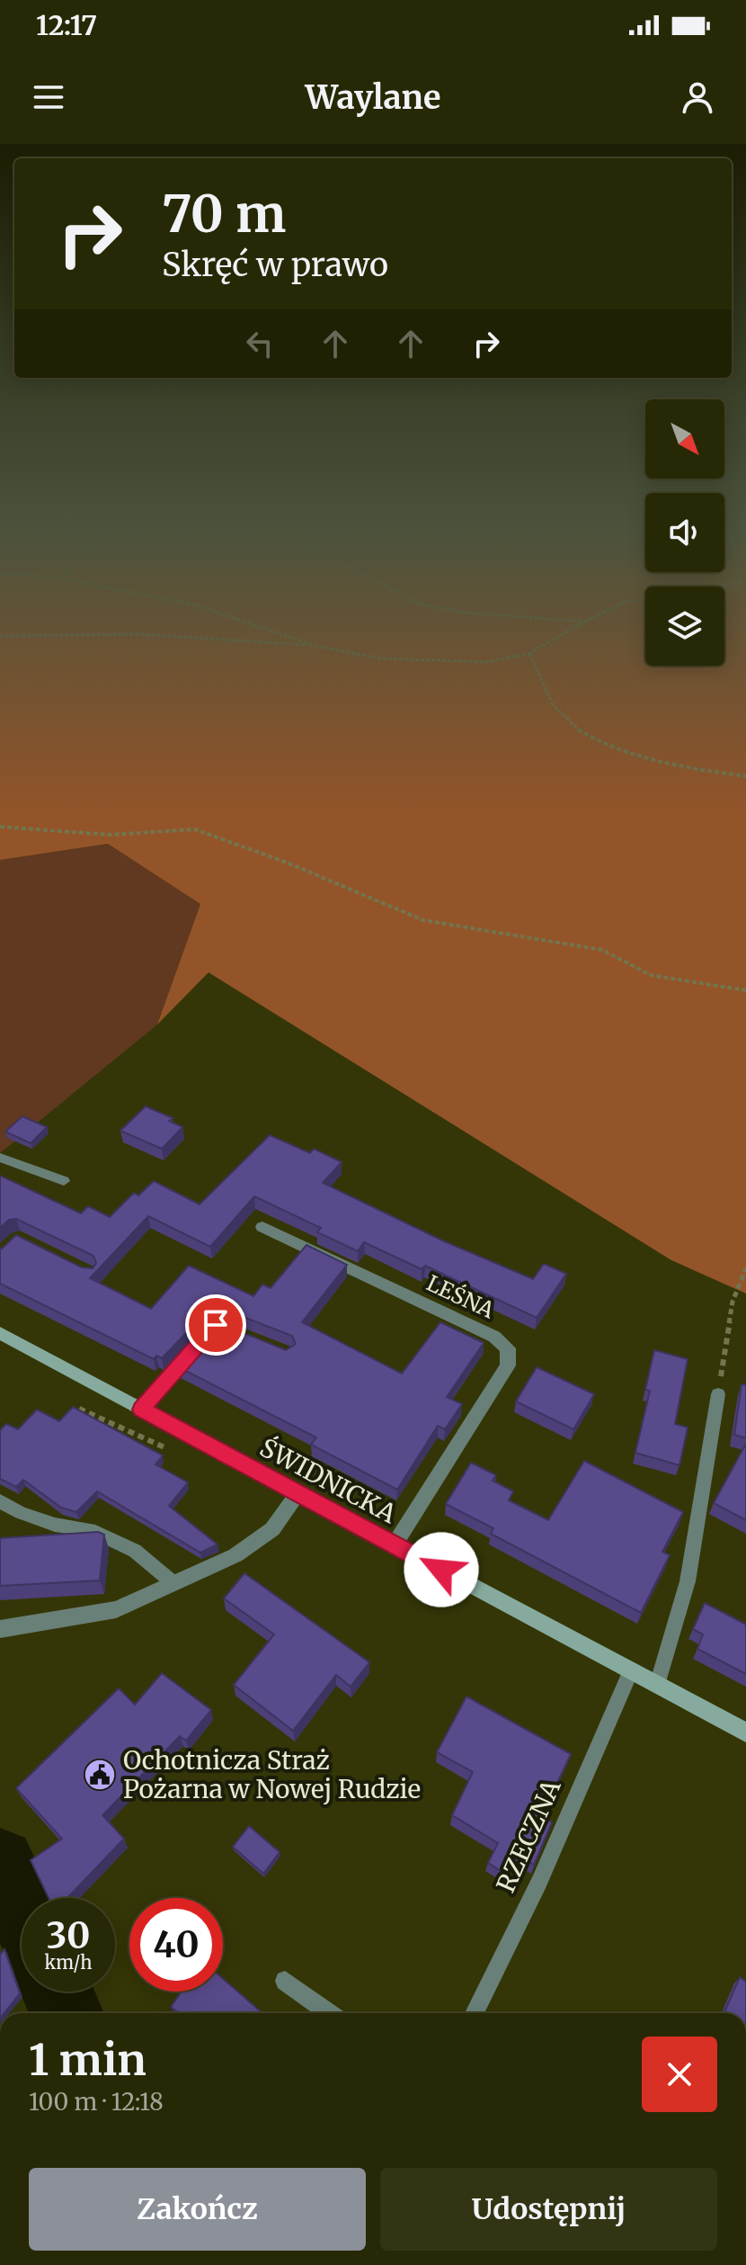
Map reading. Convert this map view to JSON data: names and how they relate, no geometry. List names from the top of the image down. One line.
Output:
{"streets":{"street":["LEŚNA","ŚWIDNICKA"],"lane":["RZECZNA"]},"crossings":[["LEŚNA","ŚWIDNICKA"],["ŚWIDNICKA","RZECZNA"]],"places":{"public building":["Ochotnicza Straż Pożarna w Nowej Rudzie"]},"north":"bottom right","page":{"status":"12:17","header":"Waylane","turn":["70 m","Skręć w prawo"],"speed":"30 km/h","limit":"40","heading":["1 min","100 m · 12:18"],"buttons":["Zakończ","Udostępnij"]}}
